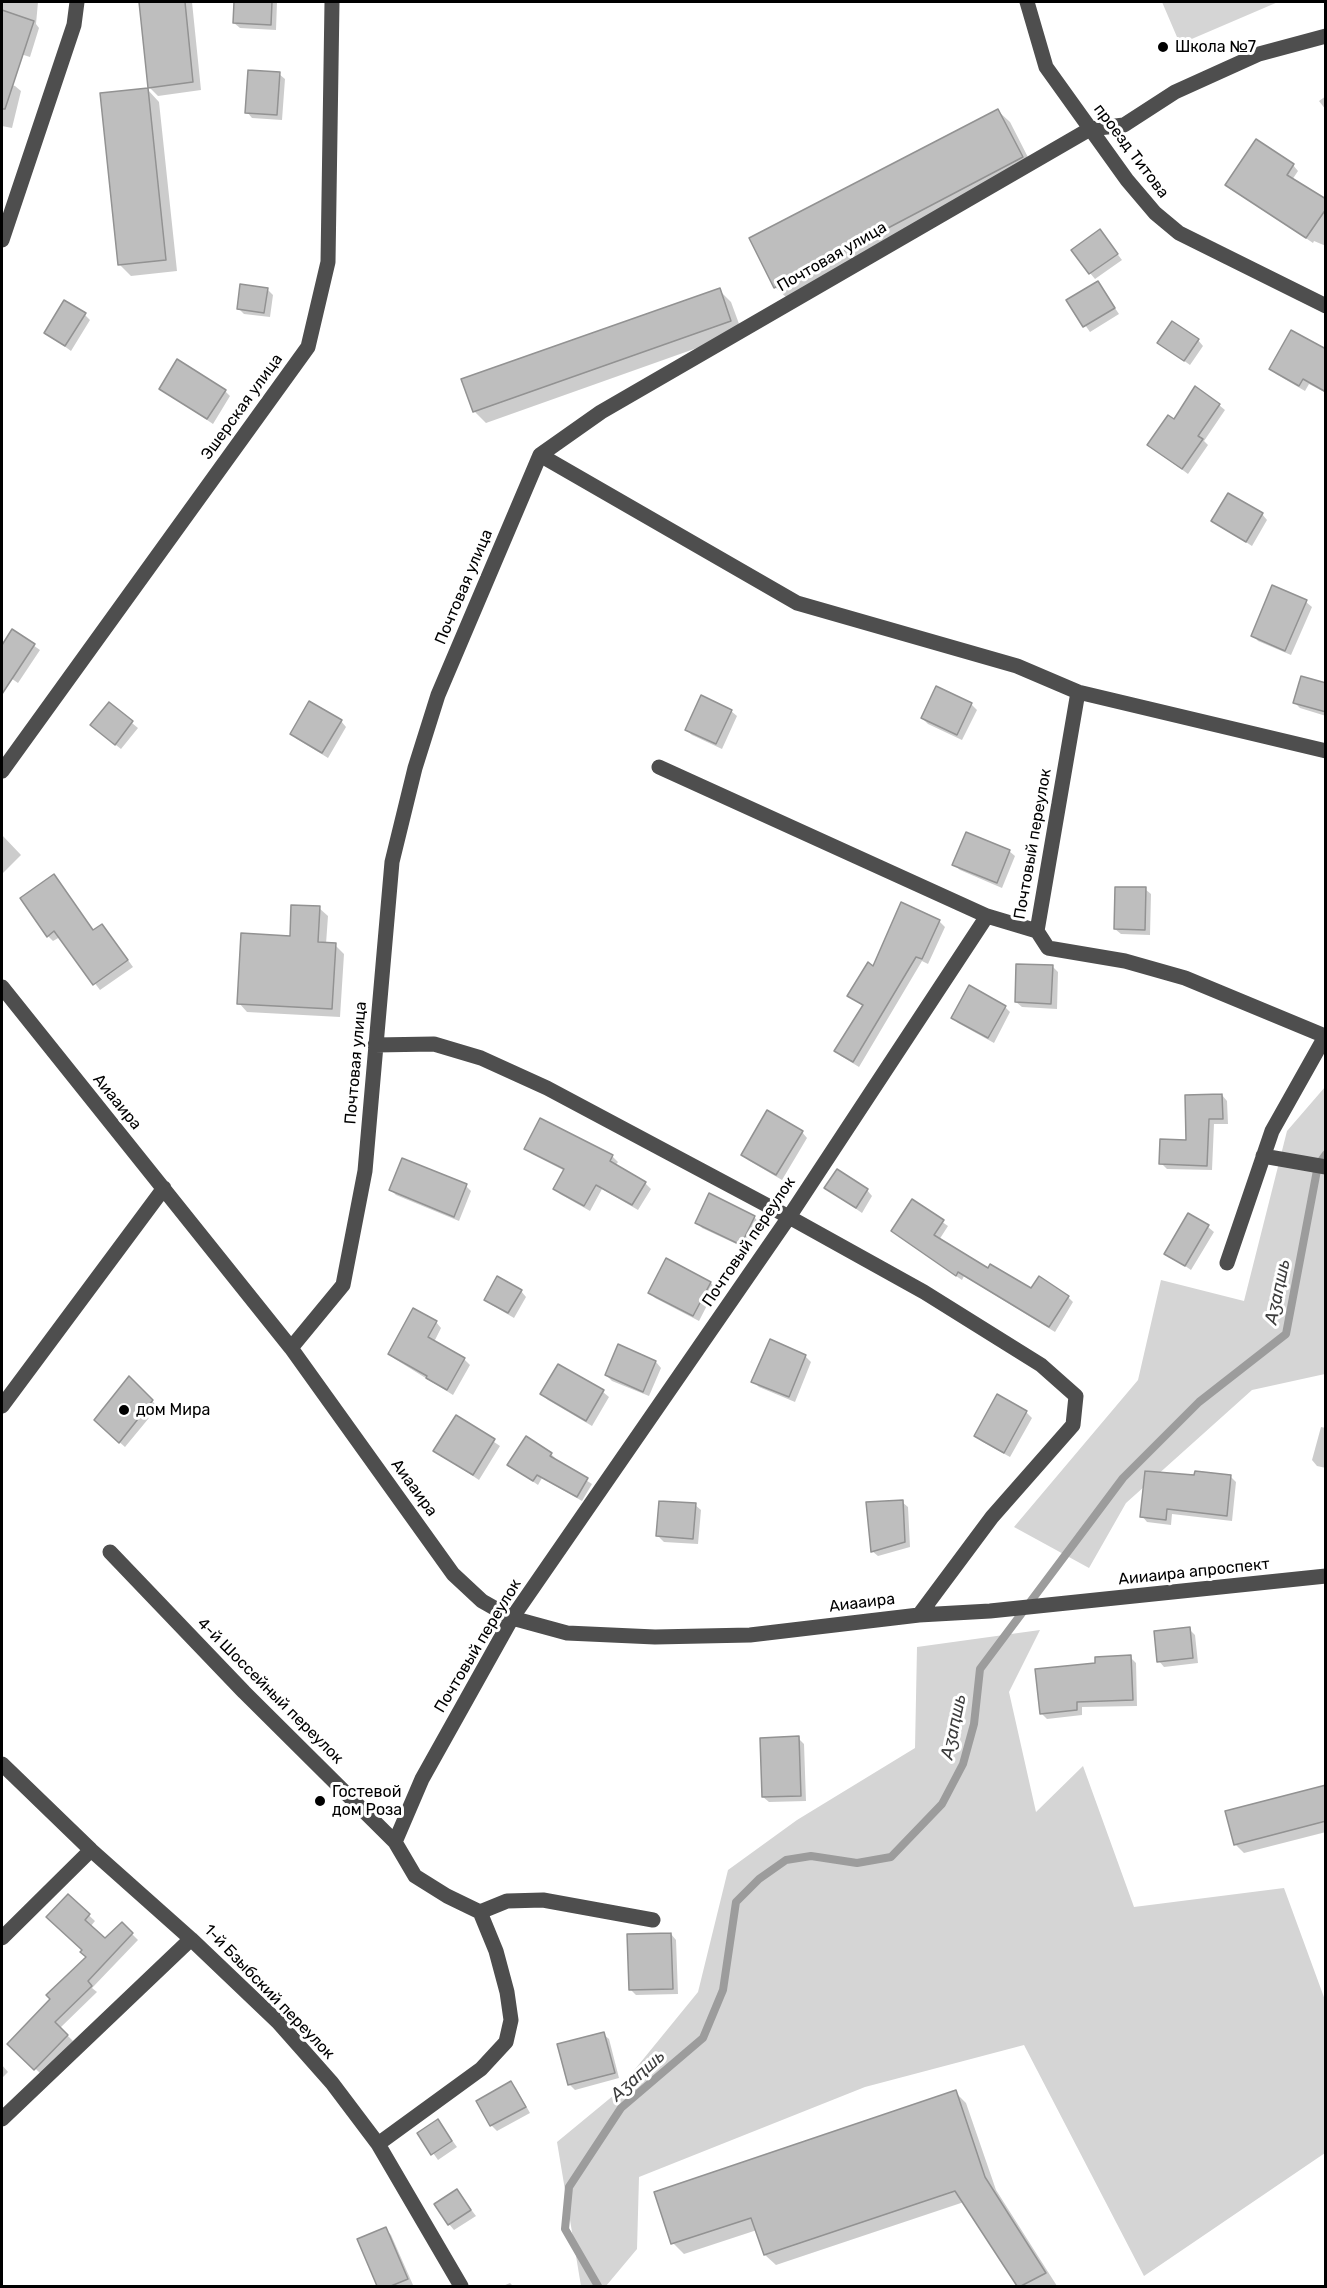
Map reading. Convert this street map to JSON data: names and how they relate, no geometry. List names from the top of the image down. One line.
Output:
{"streets":{"street":["проезд Титова","Почтовая улица","Эшерская улица","Почтовый переулок","Аиааира","Аииаира апроспект","4-й Шоссейный переулок","1-й Бзыбский переулок"]},"crossings":[["проезд Титова","Почтовая улица"],["Почтовая улица","Аиааира"],["Почтовый переулок","Аиааира"],["Почтовый переулок","4-й Шоссейный переулок"],["Аиааира","Аииаира апроспект"]],"water":["Аӡаԥшь"],"places":["Школа №7","дом Мира","Гостевой дом Роза"]}
